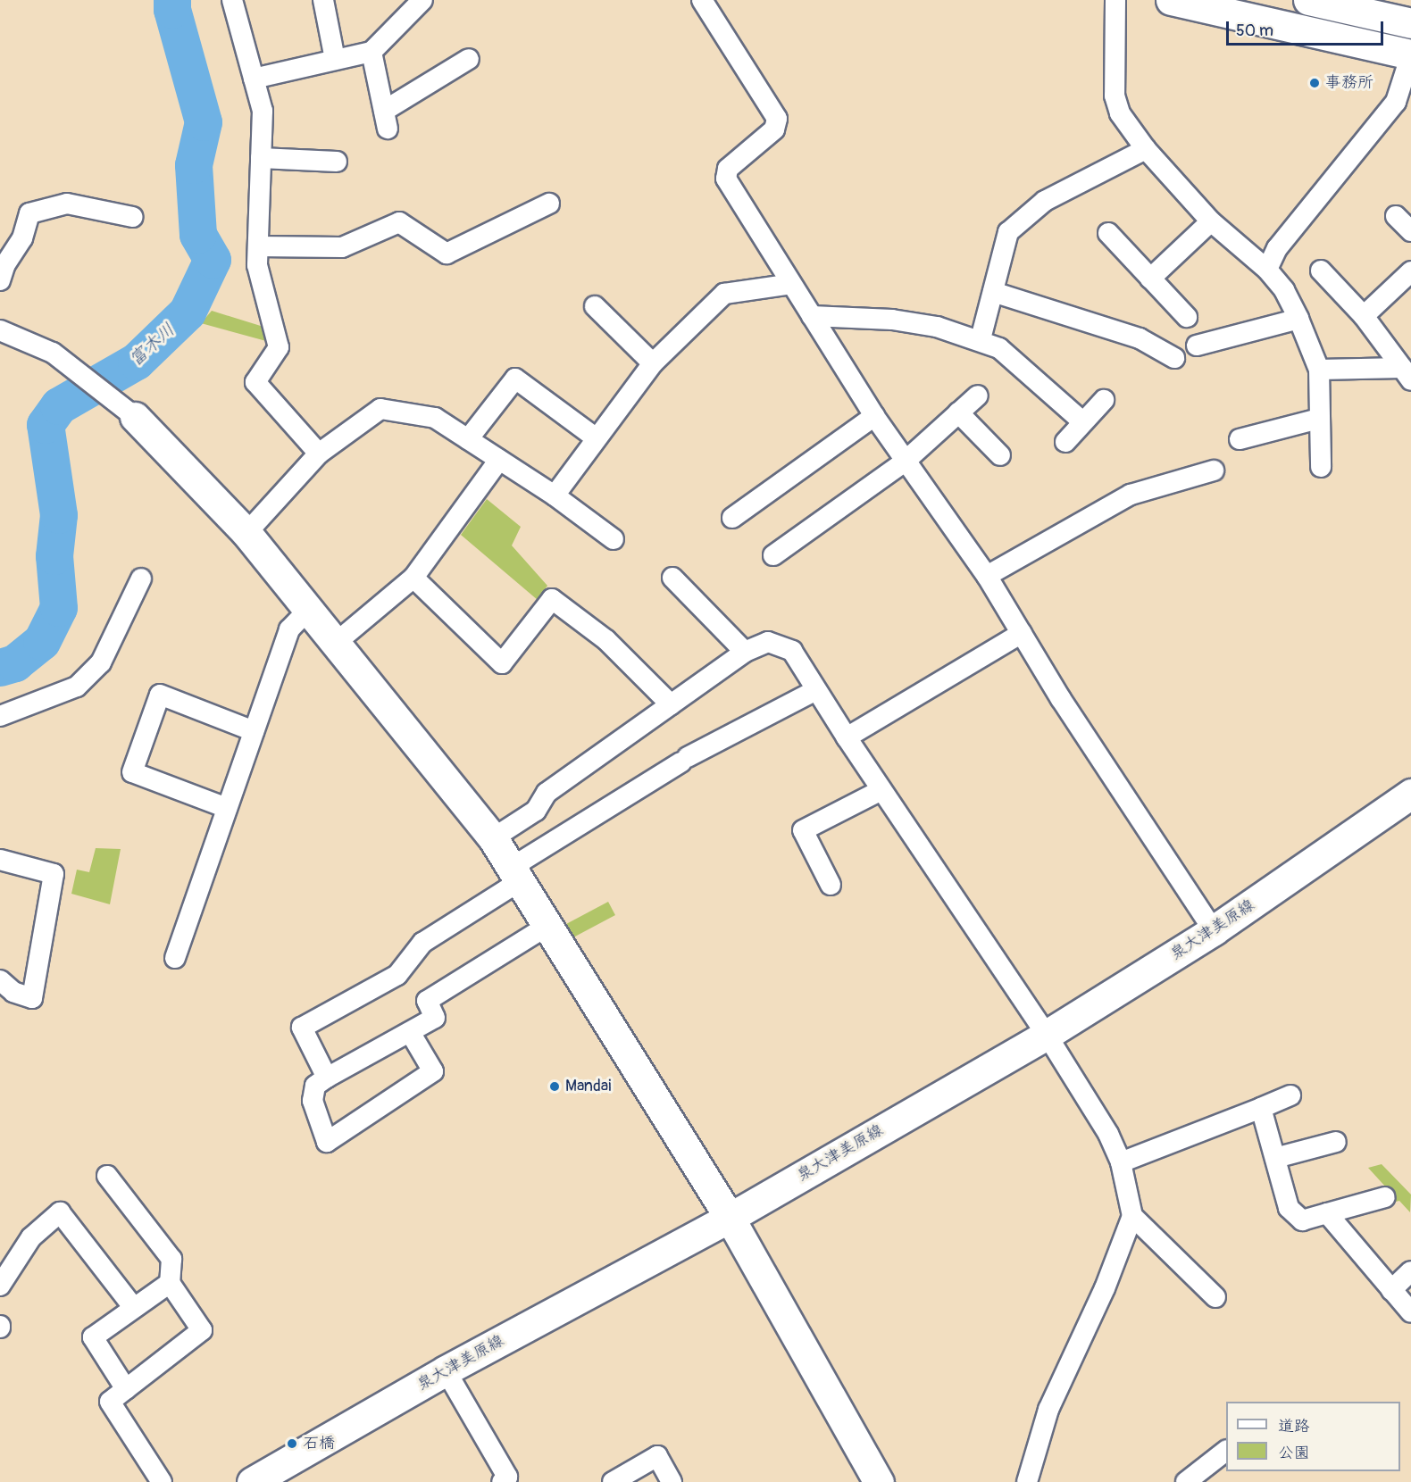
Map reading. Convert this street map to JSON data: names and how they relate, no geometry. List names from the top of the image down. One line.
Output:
{"streets":{"main road":["泉大津美原線"]},"water":["富木川"],"places":["事務所","Mandai","石橋"],"legend":["道路","公園"],"scale_bar":"50 m"}
